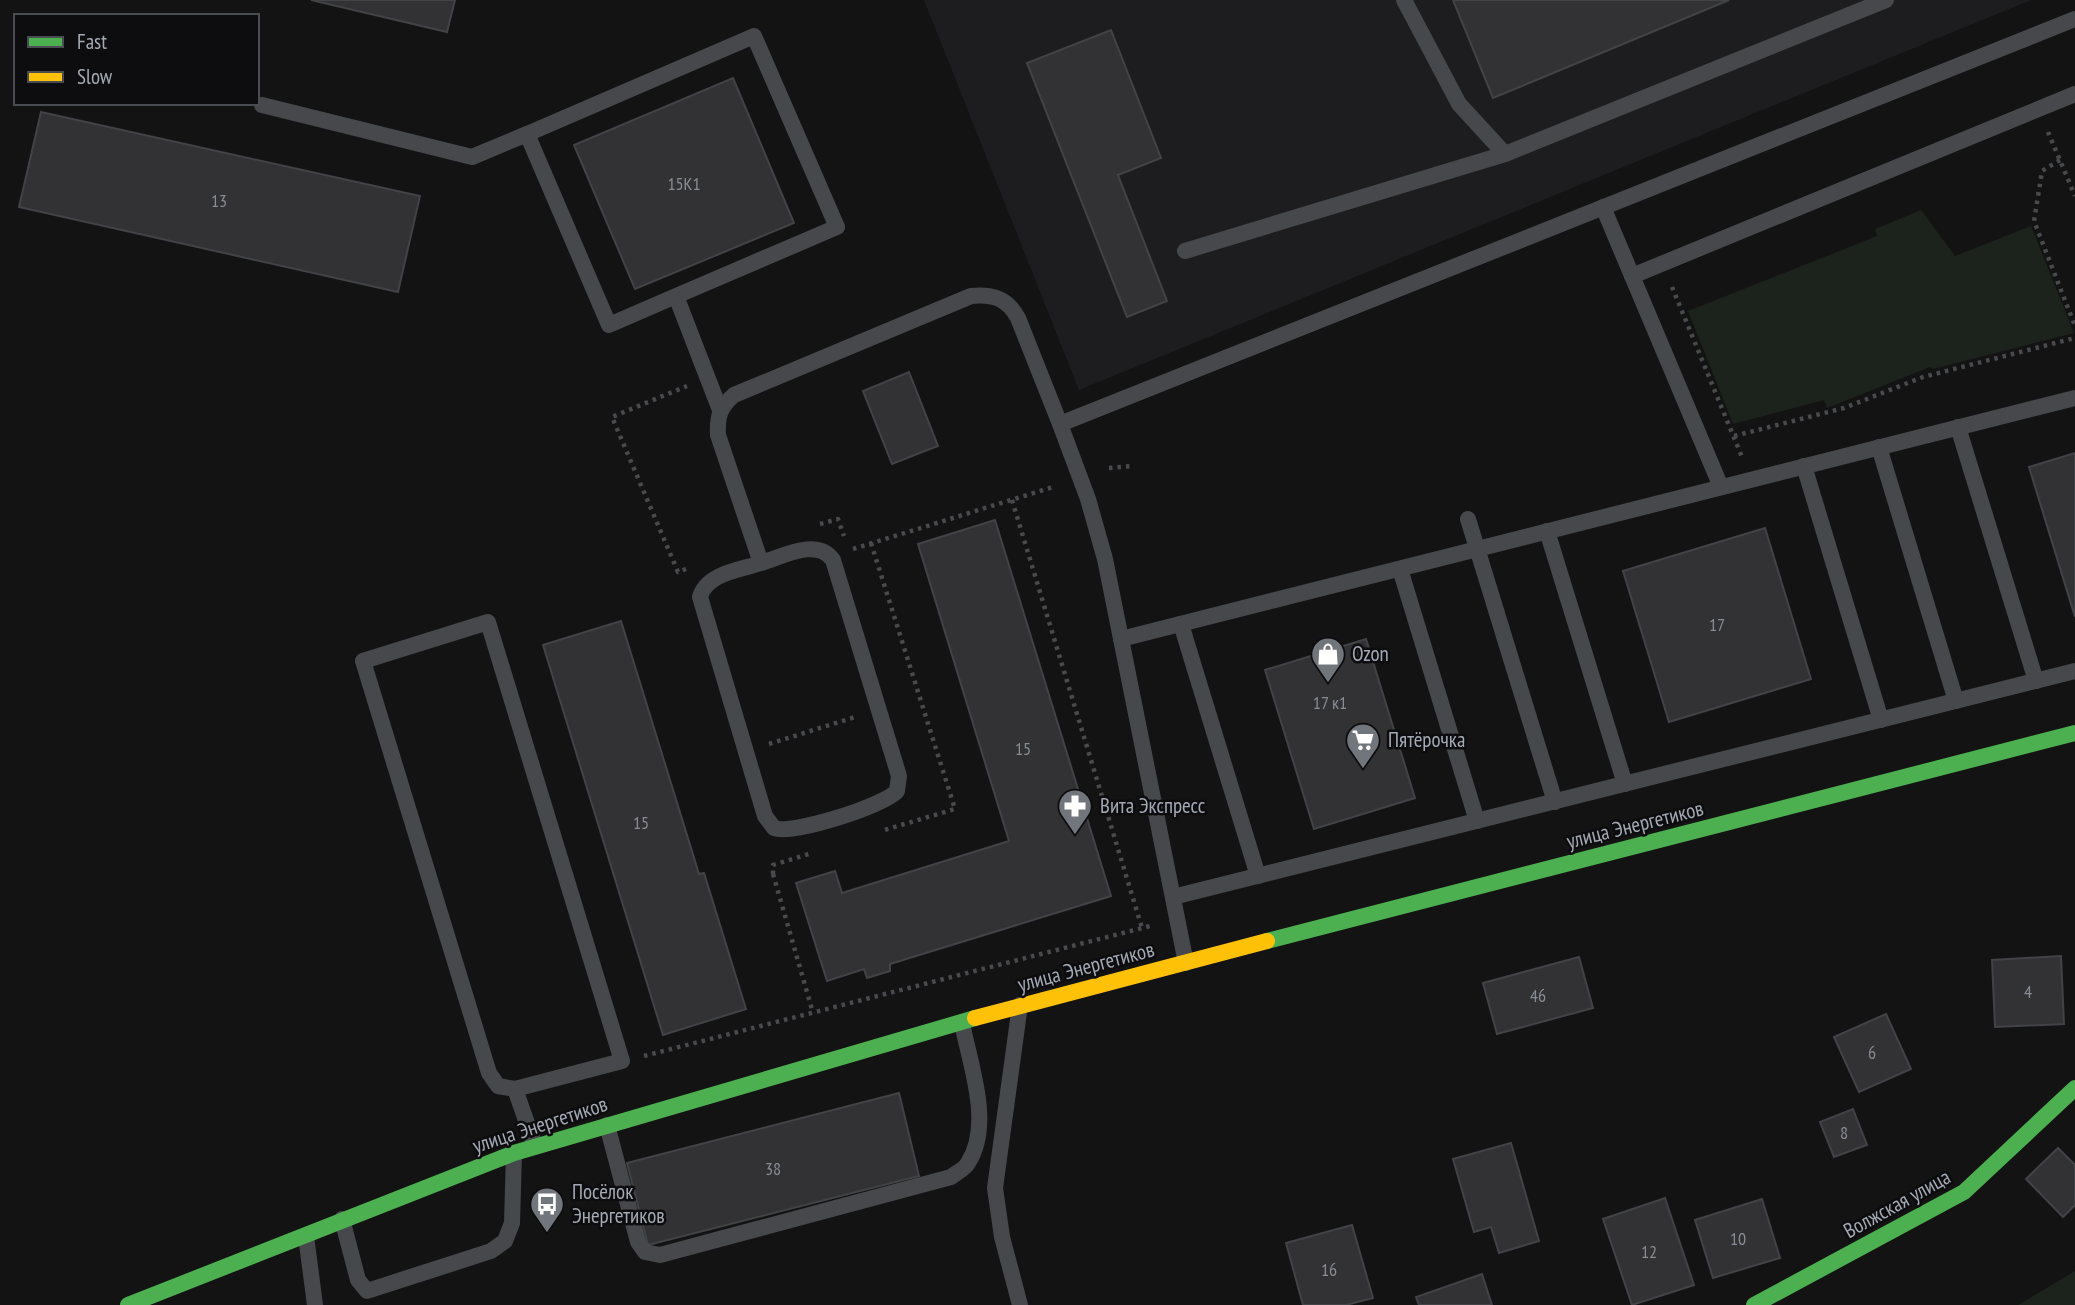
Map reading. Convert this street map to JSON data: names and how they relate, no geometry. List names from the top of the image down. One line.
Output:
{"streets":{"street":["улица Энергетиков","Волжская улица"]},"places":{"shop":["Ozon"],"supermarket":["Пятёрочка"],"pharmacy":["Вита Экспресс"],"bus stop":["Посёлок Энергетиков"]},"house_numbers":["15К1","13","17","17 к1","15","15","4","46","6","8","38","10","12","16"],"legend":["Fast","Slow"]}
